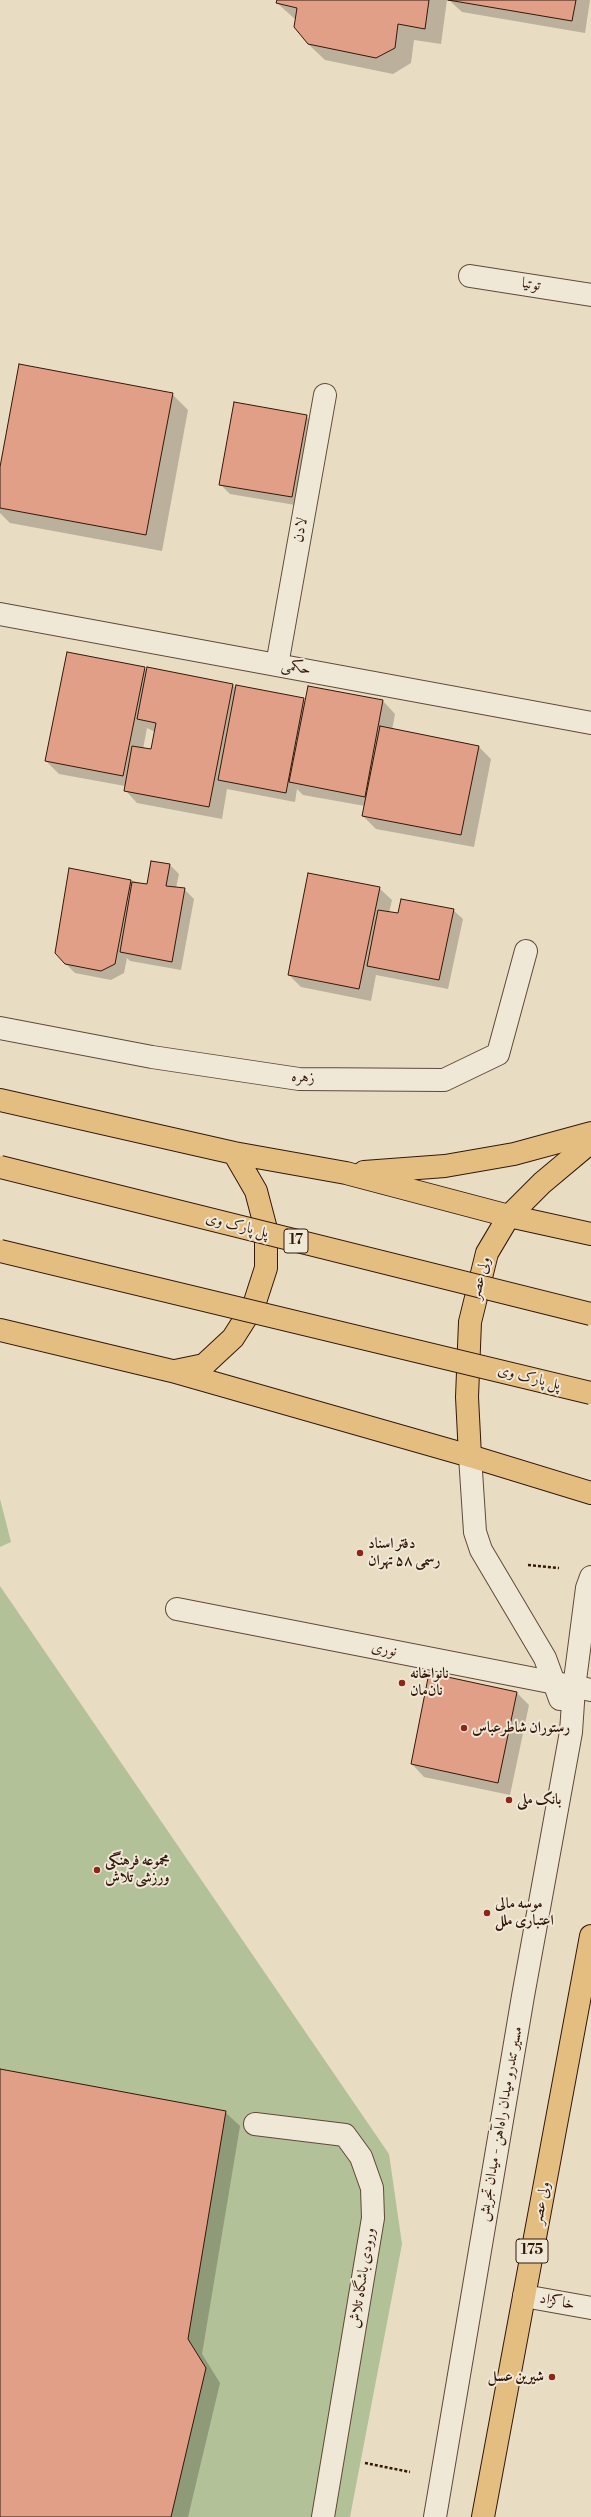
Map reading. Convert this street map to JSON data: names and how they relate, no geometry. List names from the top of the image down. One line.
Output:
{"streets":{"main road":["پل پارک وی","17","ولی عصر","175"],"street":["توتیا","لادن","حکمی","زهره","نوری","مسیر تندرو میدان راه‌آهن - میدان تجریش","ورودی باشگاه تلاش","خاکزاد"]},"crossings":[["لادن","حکمی"],["ولی عصر","مسیر تندرو میدان راه‌آهن - میدان تجریش"],["ولی عصر","خاکزاد"],["نوری","مسیر تندرو میدان راه‌آهن - میدان تجریش"]],"places":["دفتر اسناد رسمی ۵۸ تهران","نانواخانه نان‌مان","رستوران شاطرعباس","بانک ملی","مجموعه فرهنگی ورزشی تلاش","موسه مالی اعتباری ملل","شیرین عسل"]}
